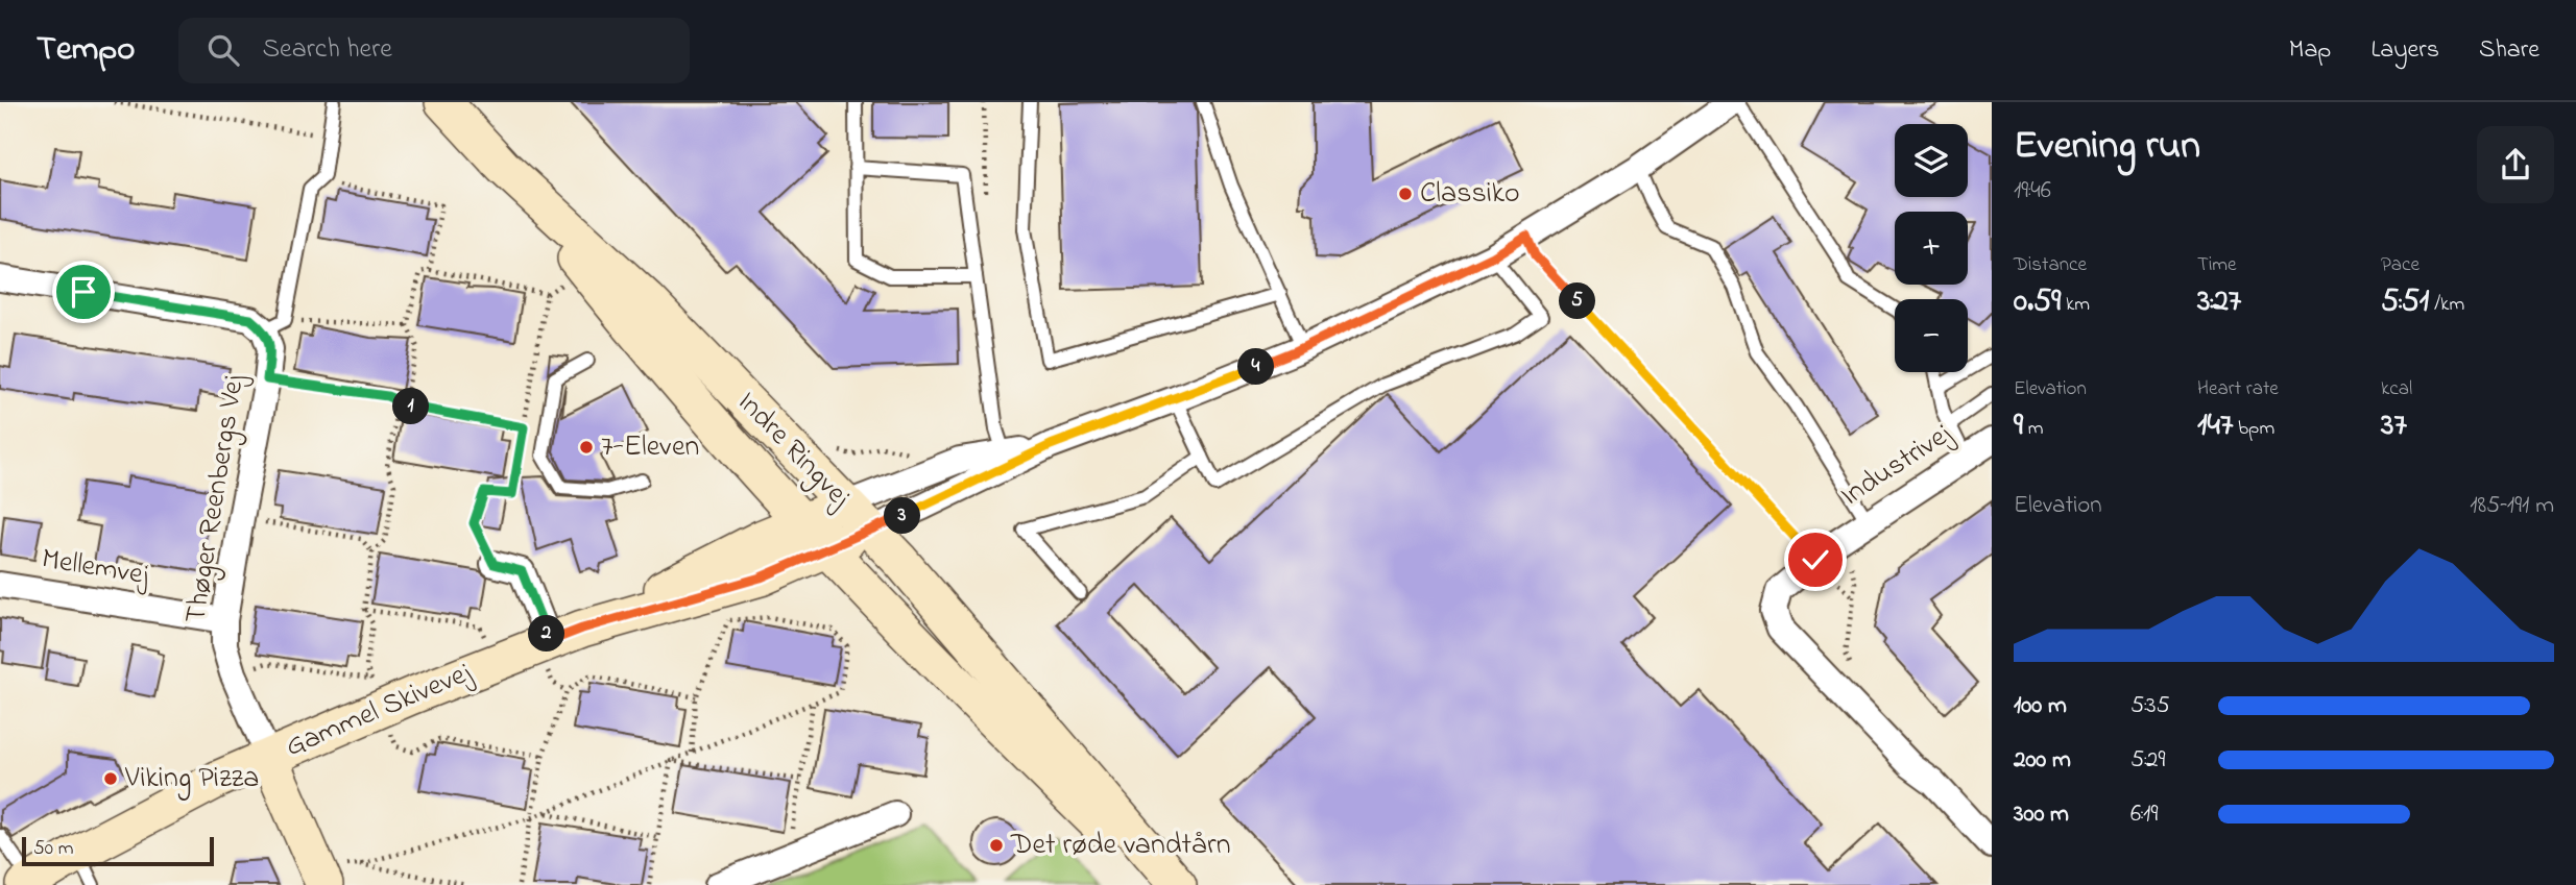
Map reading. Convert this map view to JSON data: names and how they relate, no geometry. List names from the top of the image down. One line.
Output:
{"streets":{"main road":["Indre Ringvej","Gammel Skivevej"],"street":["Industrivej","Thøger Reenbergs Vej","Mellemvej"]},"crossings":[["Indre Ringvej","Gammel Skivevej"],["Thøger Reenbergs Vej","Mellemvej"],["Thøger Reenbergs Vej","Gammel Skivevej"]],"places":["Classiko","7-Eleven","Viking Pizza","Det røde vandtårn"],"scale_bar":"50 m","page":{"header":"Tempo","search":"Search here","nav":["Map","Layers","Share"],"heading":["Evening run","19:46"],"map_buttons":["+","−"],"stats":[["Distance","0.59 km"],["Time","3:27"],["Pace","5:51 /km"],["Elevation","9 m"],["Heart rate","147 bpm"],["kcal","37"]],"pins":["5","4","1","3","2"],"chart":["Elevation","185–191 m"],"list":[{"name":"100 m","note":"5:35"},{"name":"200 m","note":"5:29"},{"name":"300 m","note":"6:19"}],"scale":"50 m"}}
